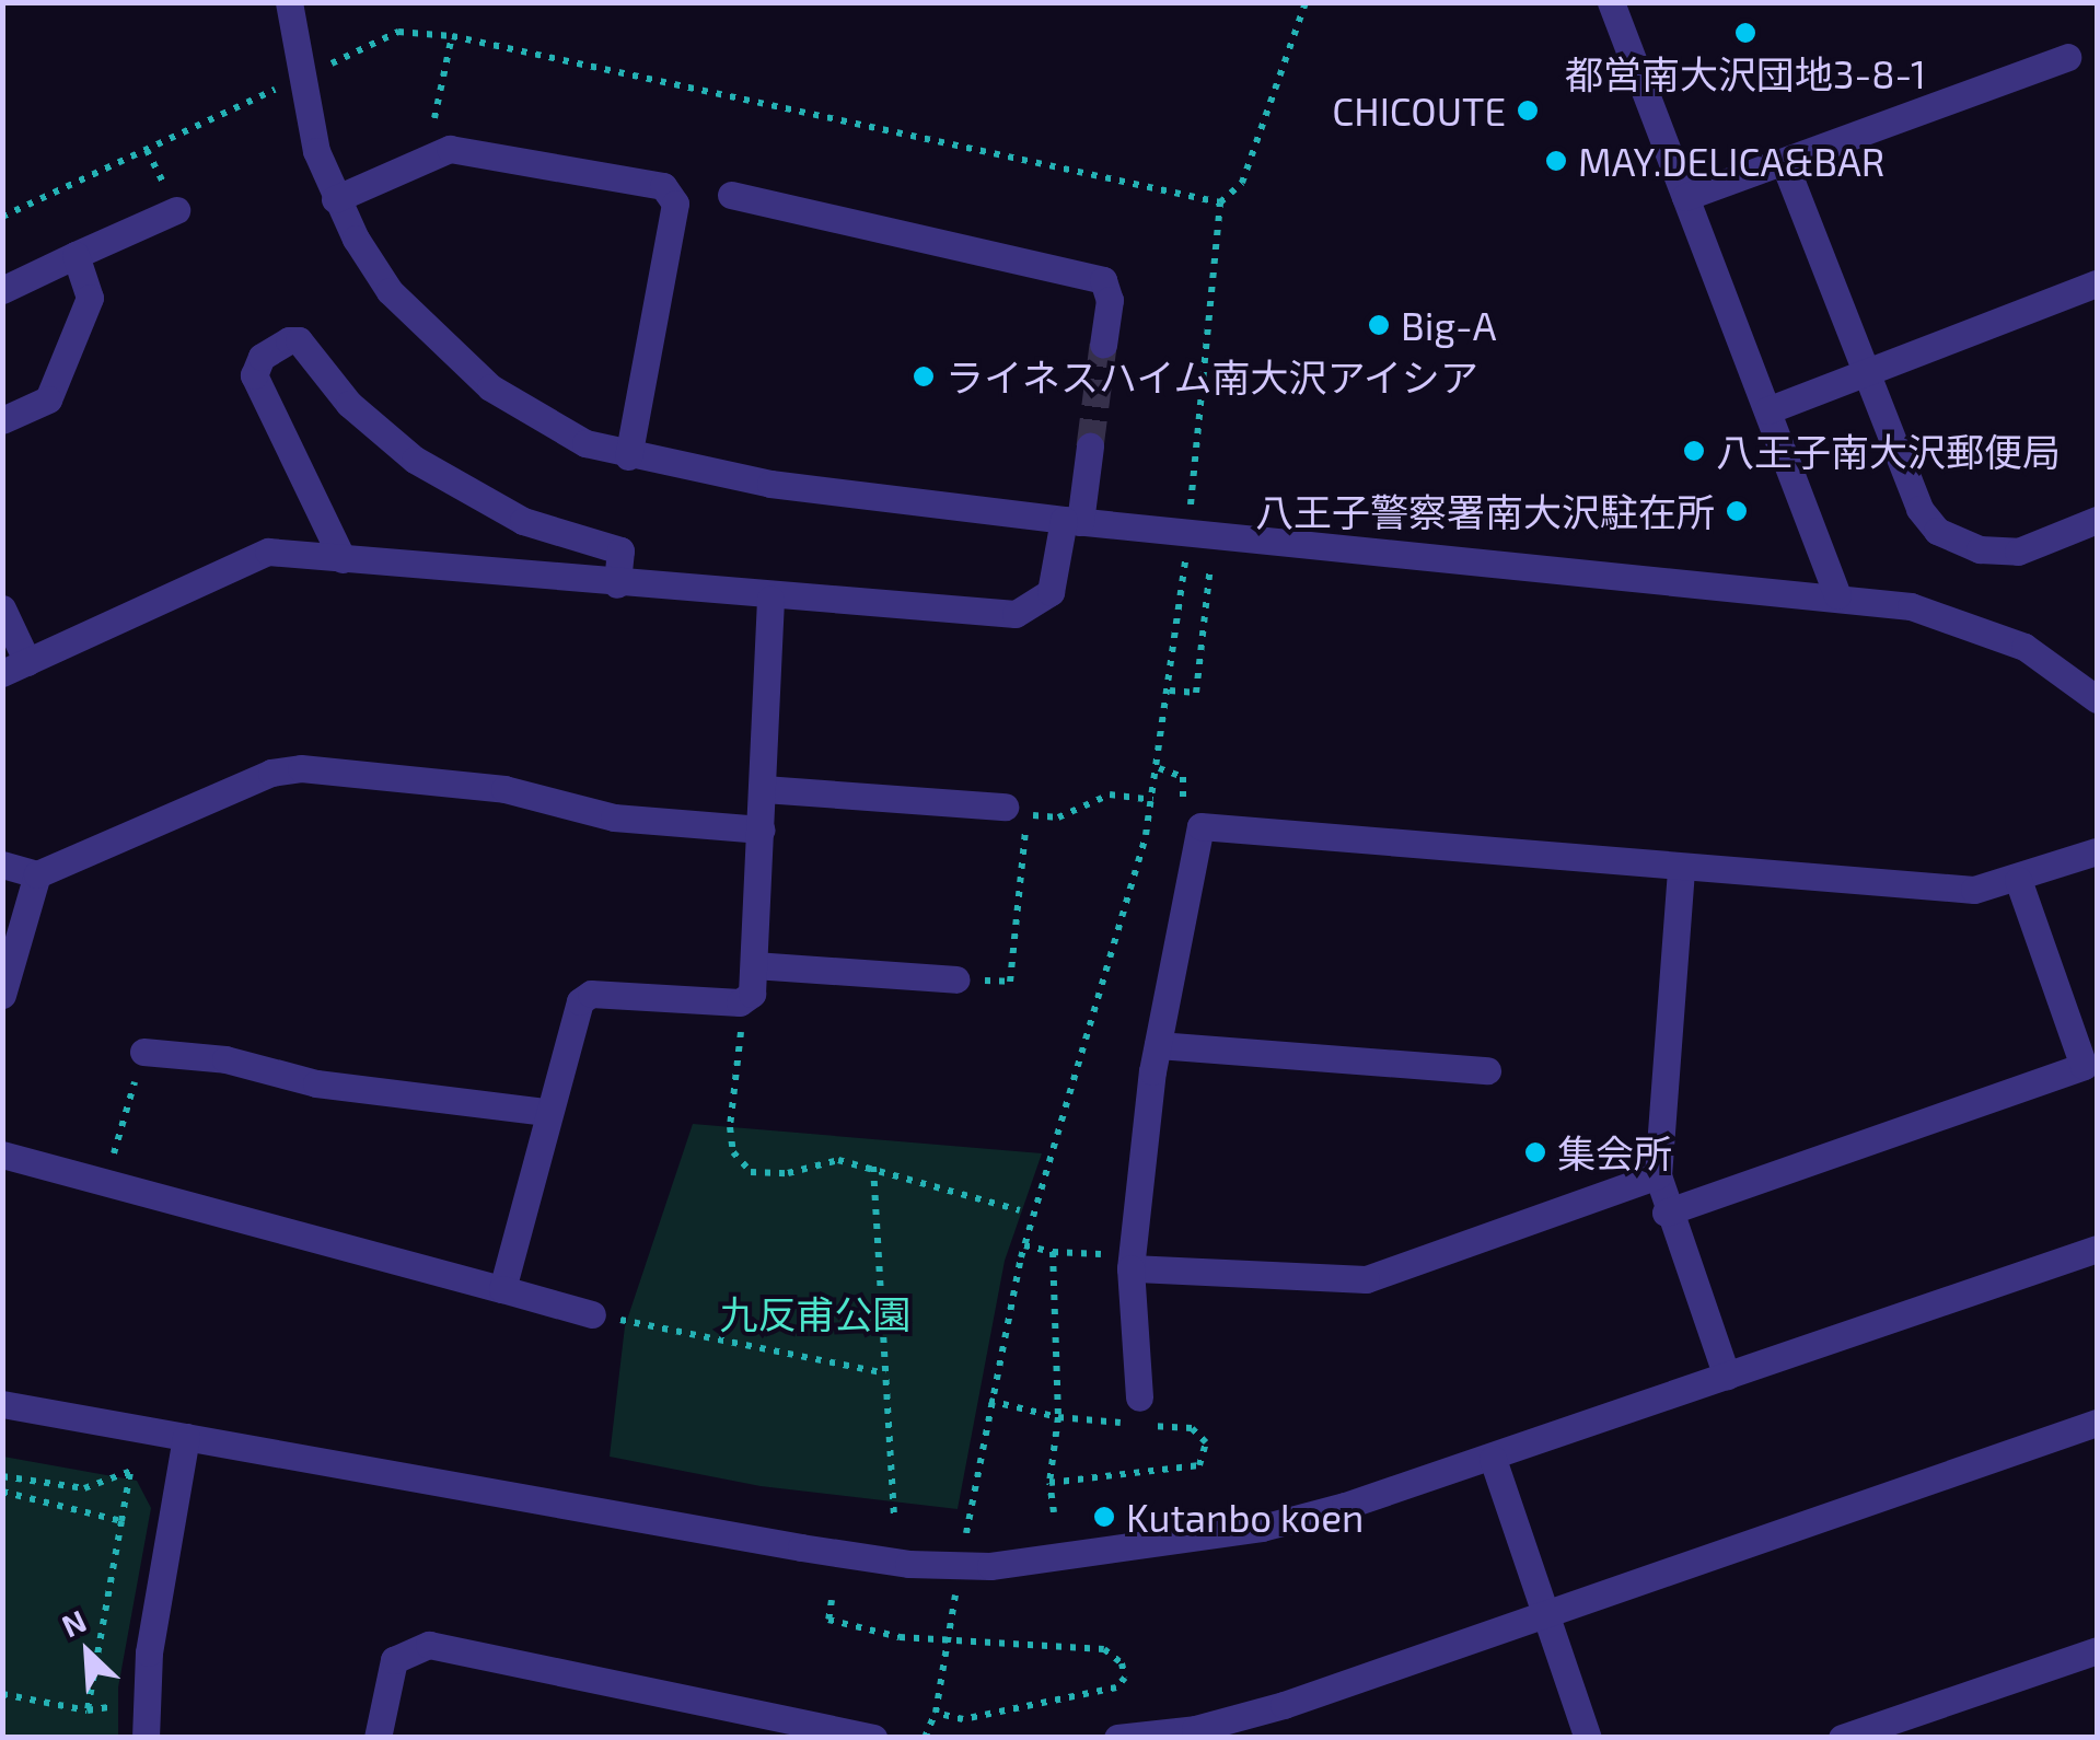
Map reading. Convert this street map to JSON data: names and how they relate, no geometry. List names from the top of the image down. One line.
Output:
{"parks":["九反甫公園"],"places":["都営南大沢団地3-8-1","CHICOUTE","MAY.DELICA&BAR","Big-A","ライネスハイム南大沢アイシア","八王子南大沢郵便局","八王子警察署南大沢駐在所","集会所","Kutanbo koen"],"north":"top left"}
